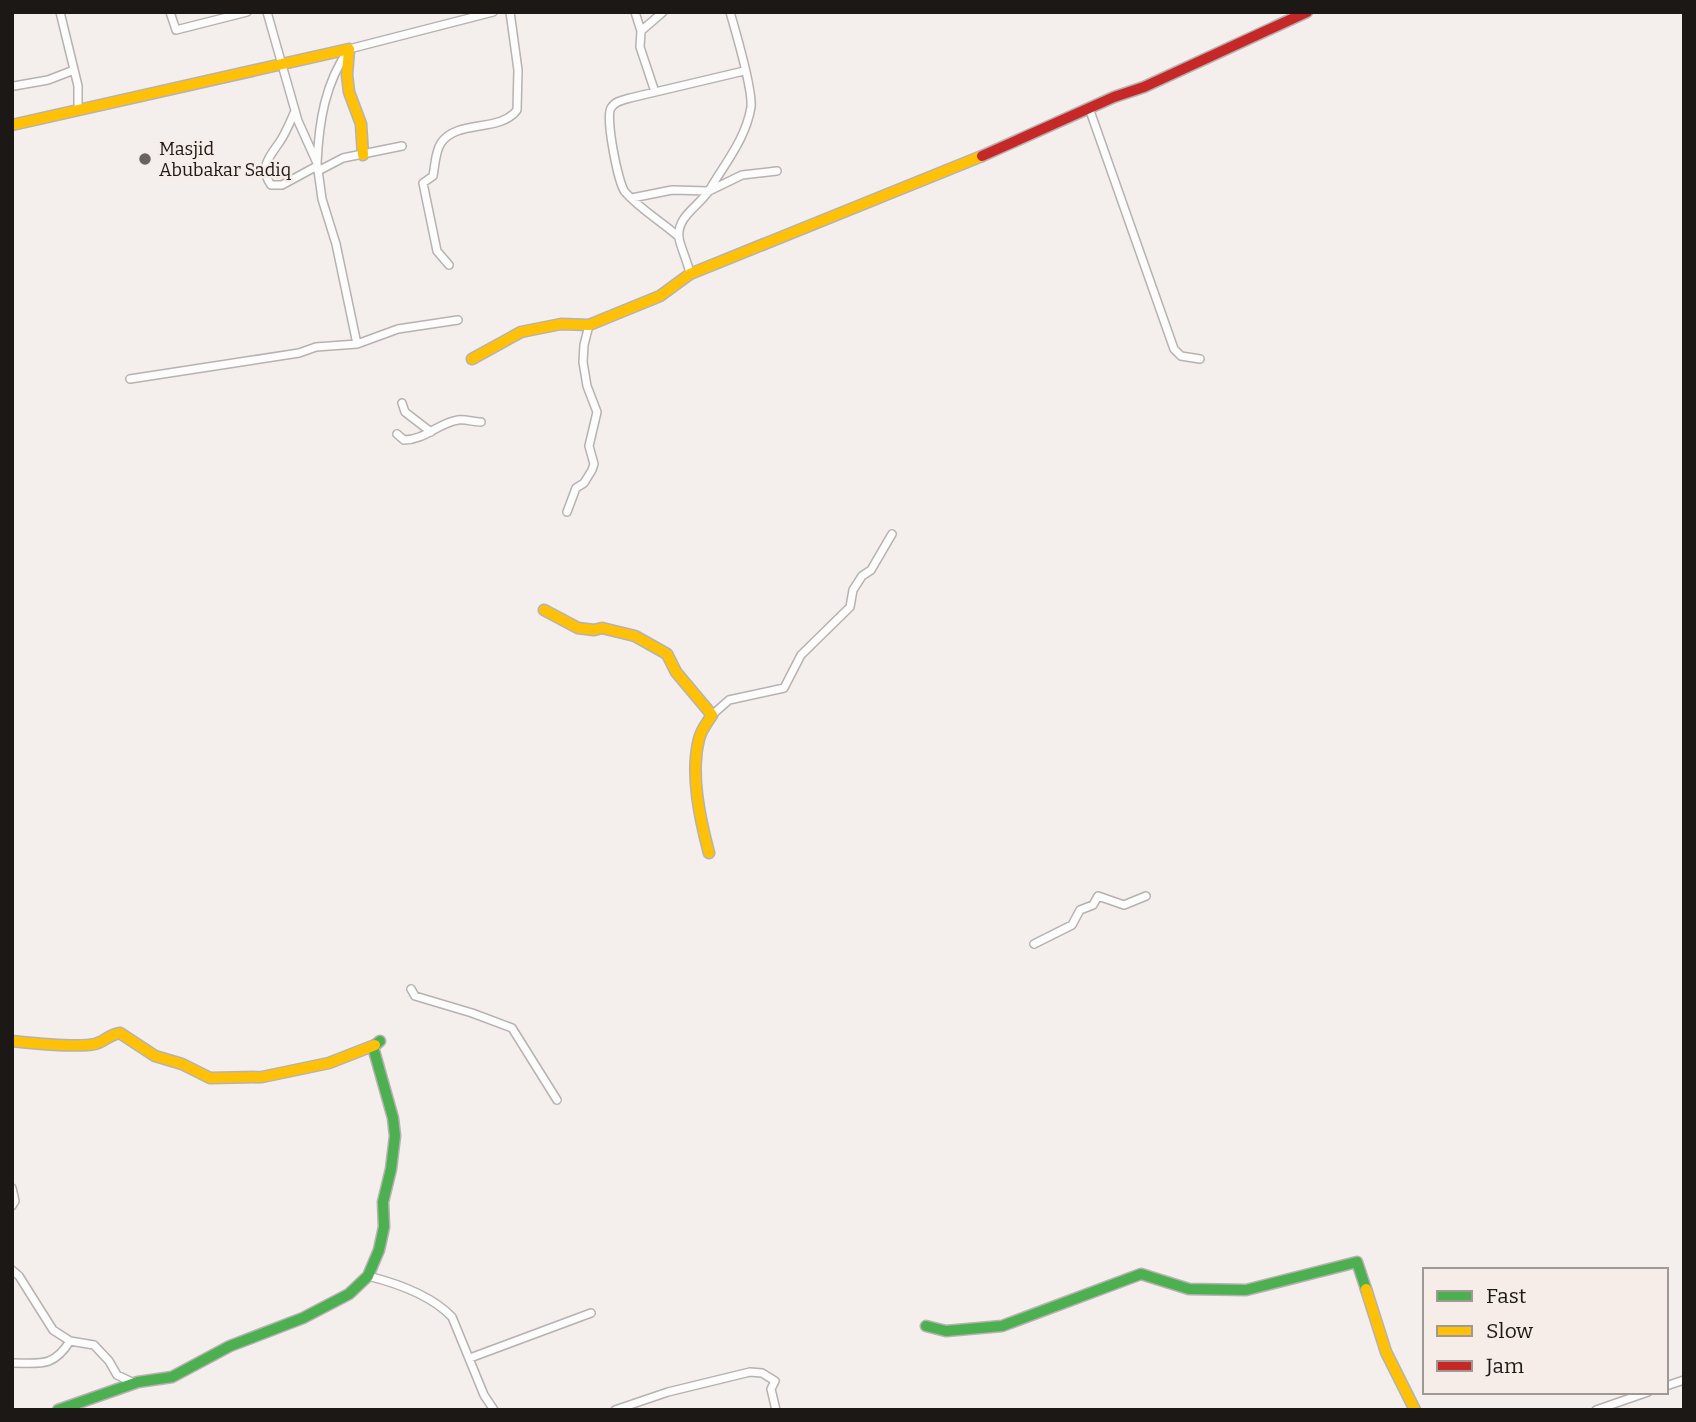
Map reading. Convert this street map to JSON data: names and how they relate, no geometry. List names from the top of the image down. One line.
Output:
{"places":["Masjid Abubakar Sadiq"],"legend":["Fast","Slow","Jam"]}
